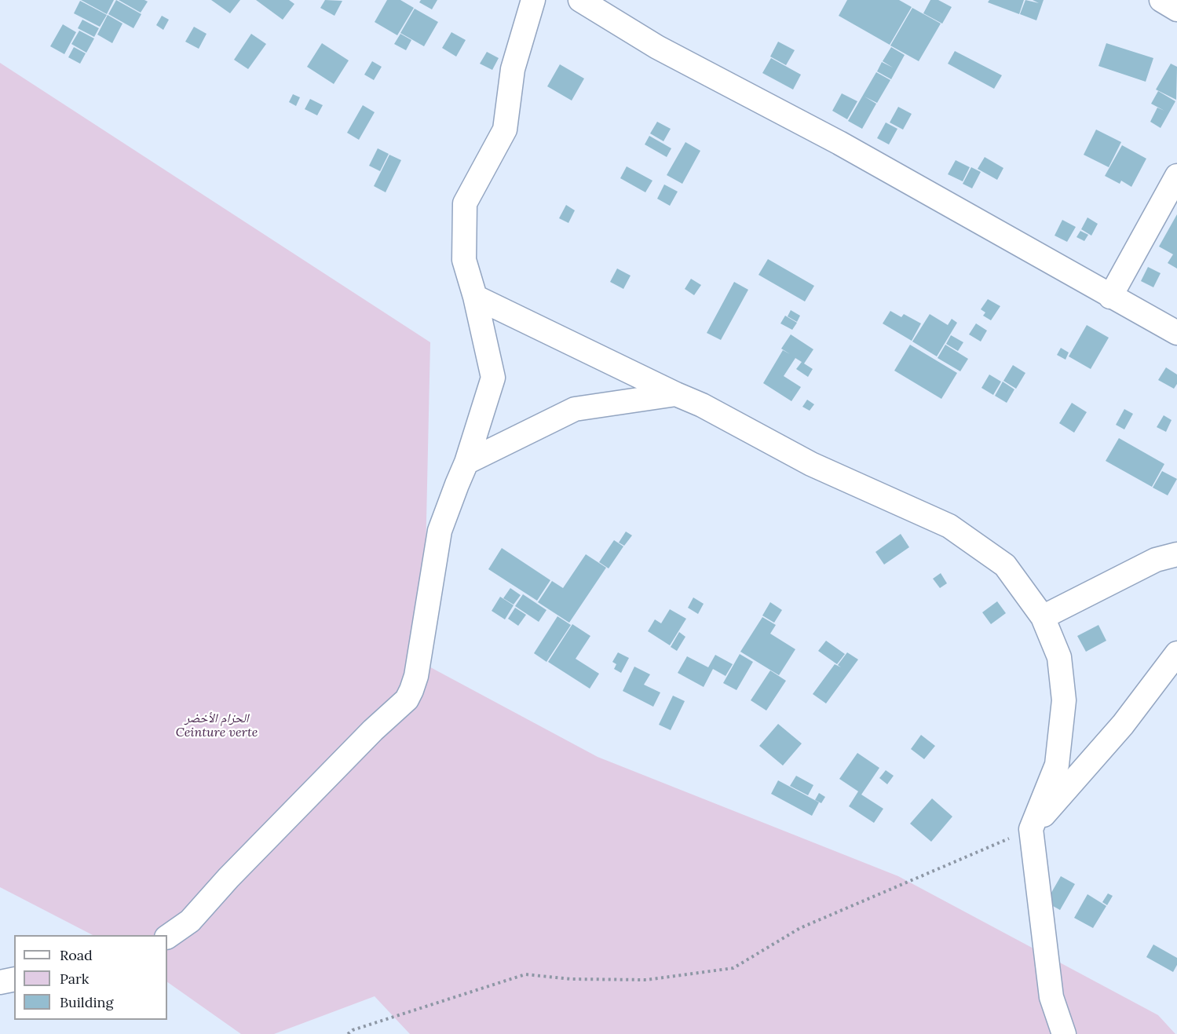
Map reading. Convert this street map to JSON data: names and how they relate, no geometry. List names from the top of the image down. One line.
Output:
{"parks":["الحزام الأخضر Ceinture verte"],"legend":["Road","Park","Building"]}
